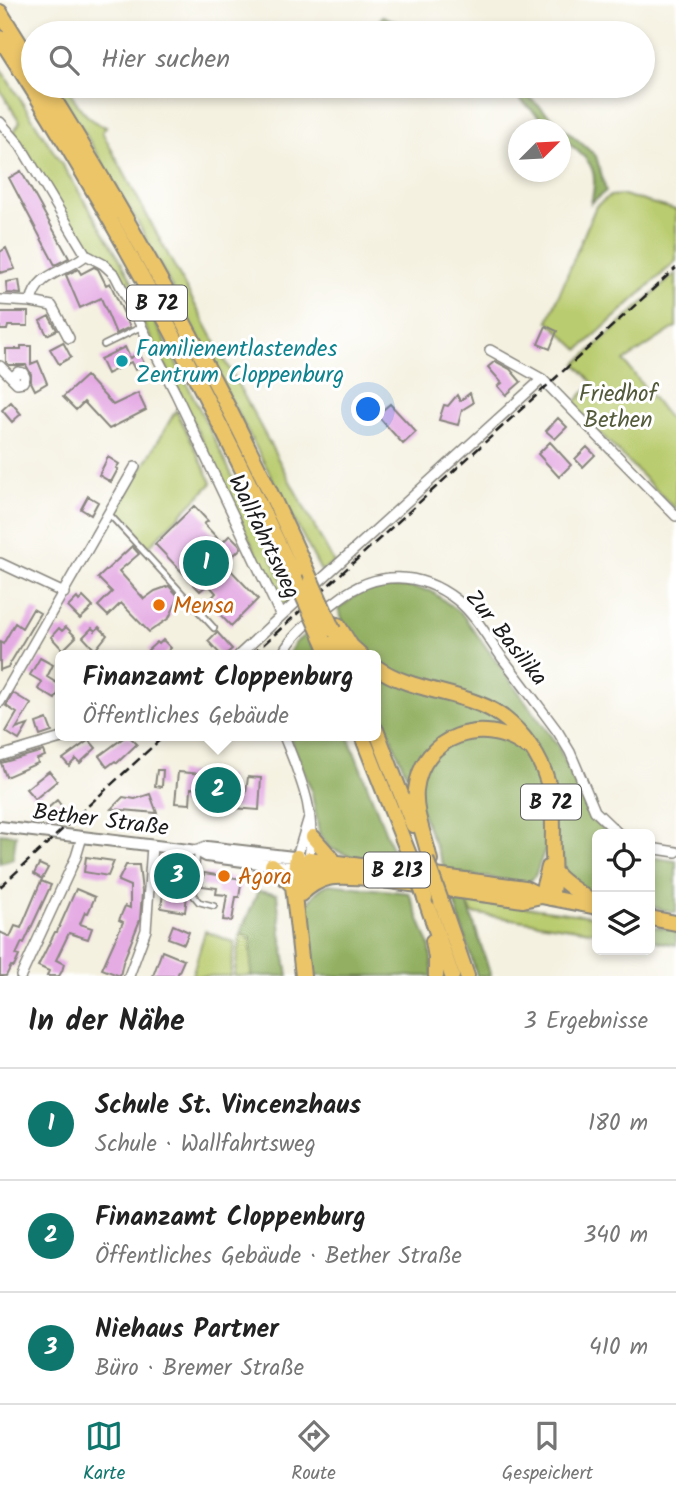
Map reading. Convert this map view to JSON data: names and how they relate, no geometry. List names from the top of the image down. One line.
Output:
{"streets":{"main road":["B 72","B 213"],"street":["Wallfahrtsweg","Zur Basilika","Bether Straße"]},"crossings":[["B 72","B 213"],["Bether Straße","B 213"]],"parks":["Friedhof Bethen"],"places":["Familienentlastendes Zentrum Cloppenburg","Mensa","Agora"],"north":"top right","page":{"search":"Hier suchen","pins":["1","2","3"],"popup":["Finanzamt Cloppenburg","Öffentliches Gebäude"],"heading":["In der Nähe","3 Ergebnisse"],"list":[{"mark":"1","name":"Schule St. Vincenzhaus","note":"Schule · Wallfahrtsweg","value":"180 m"},{"mark":"2","name":"Finanzamt Cloppenburg","note":"Öffentliches Gebäude · Bether Straße","value":"340 m"},{"mark":"3","name":"Niehaus Partner","note":"Büro · Bremer Straße","value":"410 m"}],"nav":["Karte","Route","Gespeichert"]}}
